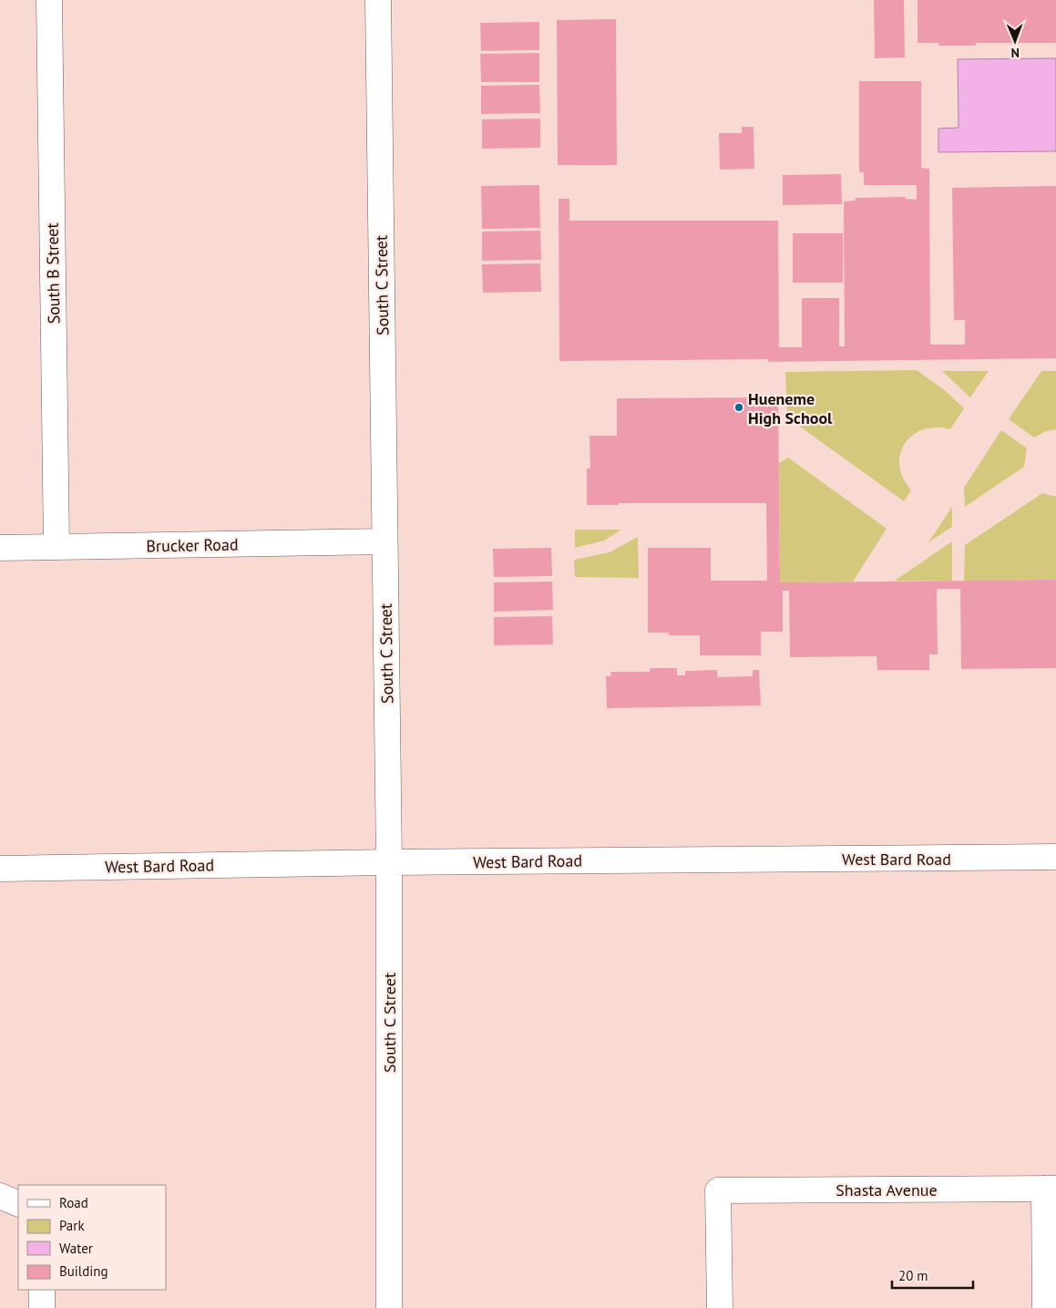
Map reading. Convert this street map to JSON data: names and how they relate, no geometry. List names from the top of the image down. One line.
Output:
{"streets":{"street":["South B Street","South C Street","Brucker Road","West Bard Road","Shasta Avenue"]},"crossings":[["South B Street","Brucker Road"],["South C Street","Brucker Road"],["South C Street","West Bard Road"]],"places":["Hueneme High School"],"legend":["Road","Park","Water","Building"],"scale_bar":"20 m","north":"bottom"}
